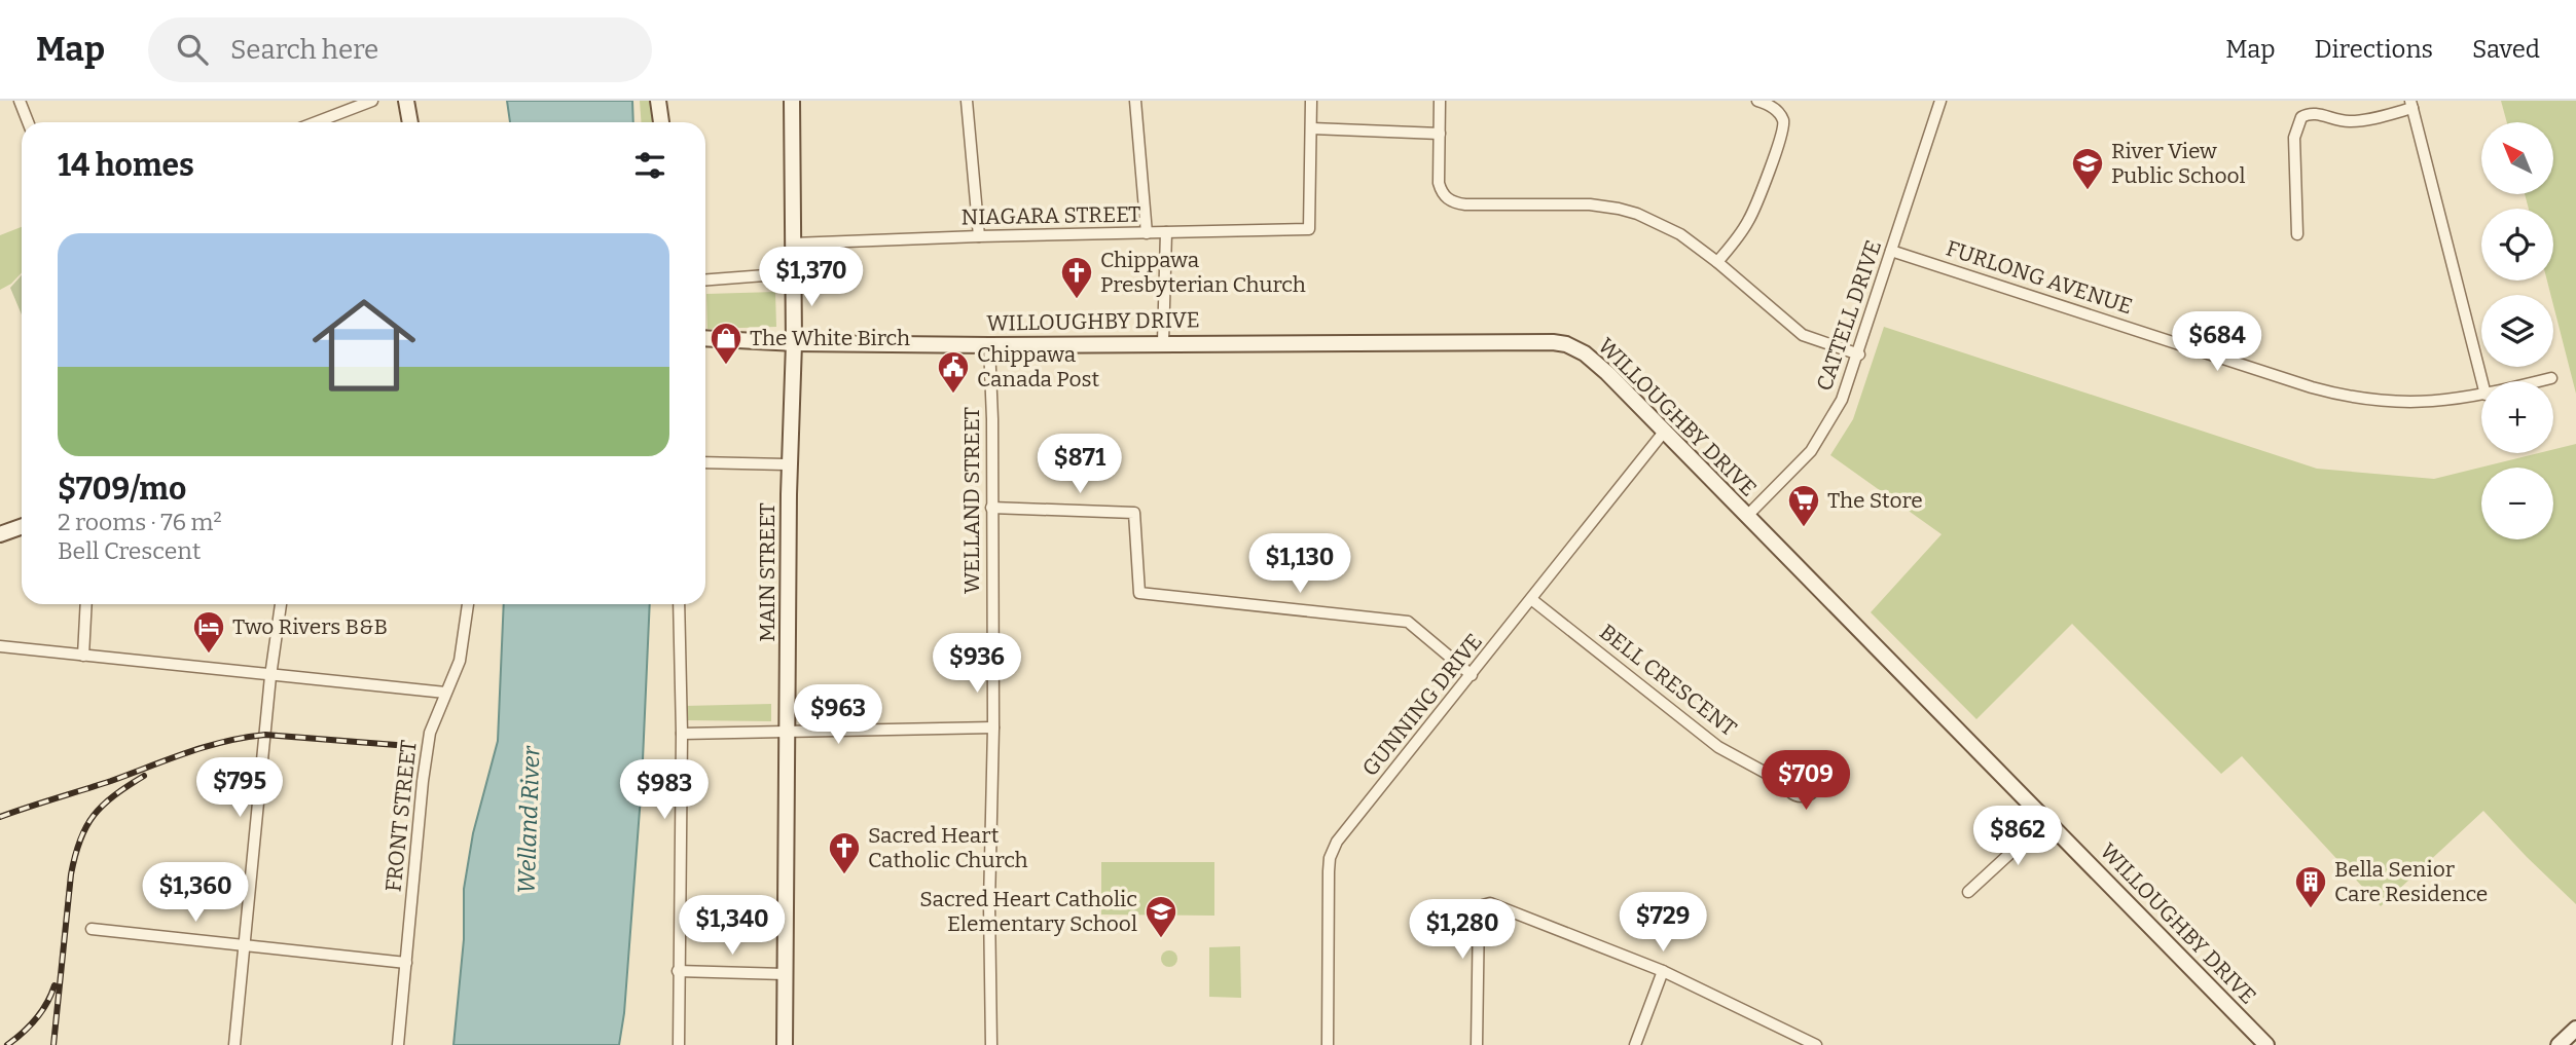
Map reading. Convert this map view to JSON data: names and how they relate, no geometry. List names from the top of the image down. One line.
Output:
{"streets":{"street":["NIAGARA STREET","FURLONG AVENUE","CATTELL DRIVE","WILLOUGHBY DRIVE","WELLAND STREET","MAIN STREET","BELL CRESCENT","GUNNING DRIVE","FRONT STREET"]},"crossings":[["NIAGARA STREET","MAIN STREET"],["FURLONG AVENUE","CATTELL DRIVE"],["CATTELL DRIVE","WILLOUGHBY DRIVE"],["WILLOUGHBY DRIVE","WELLAND STREET"],["WILLOUGHBY DRIVE","MAIN STREET"],["WILLOUGHBY DRIVE","GUNNING DRIVE"],["BELL CRESCENT","GUNNING DRIVE"]],"water":["Welland River"],"places":{"school or university":["River View Public School","Sacred Heart Catholic Elementary School"],"church":["Chippawa Presbyterian Church","Sacred Heart Catholic Church"],"shop":["The White Birch"],"public building":["Chippawa Canada Post"],"supermarket":["The Store"],"hotel":["Two Rivers B&B"],"building":["Bella Senior Care Residence"]},"north":"top left","page":{"header":"Map","search":"Search here","nav":["Map","Directions","Saved"],"map_buttons":["+","−"],"heading":"14 homes","list":[{"name":"$709/mo","note":"2 rooms · 76 m² · Bell Crescent"}],"price":["$1,370","$684","$871","$1,130","$936","$963","$709","$795","$983","$862","$1,360","$729","$1,340","$1,280"]}}
